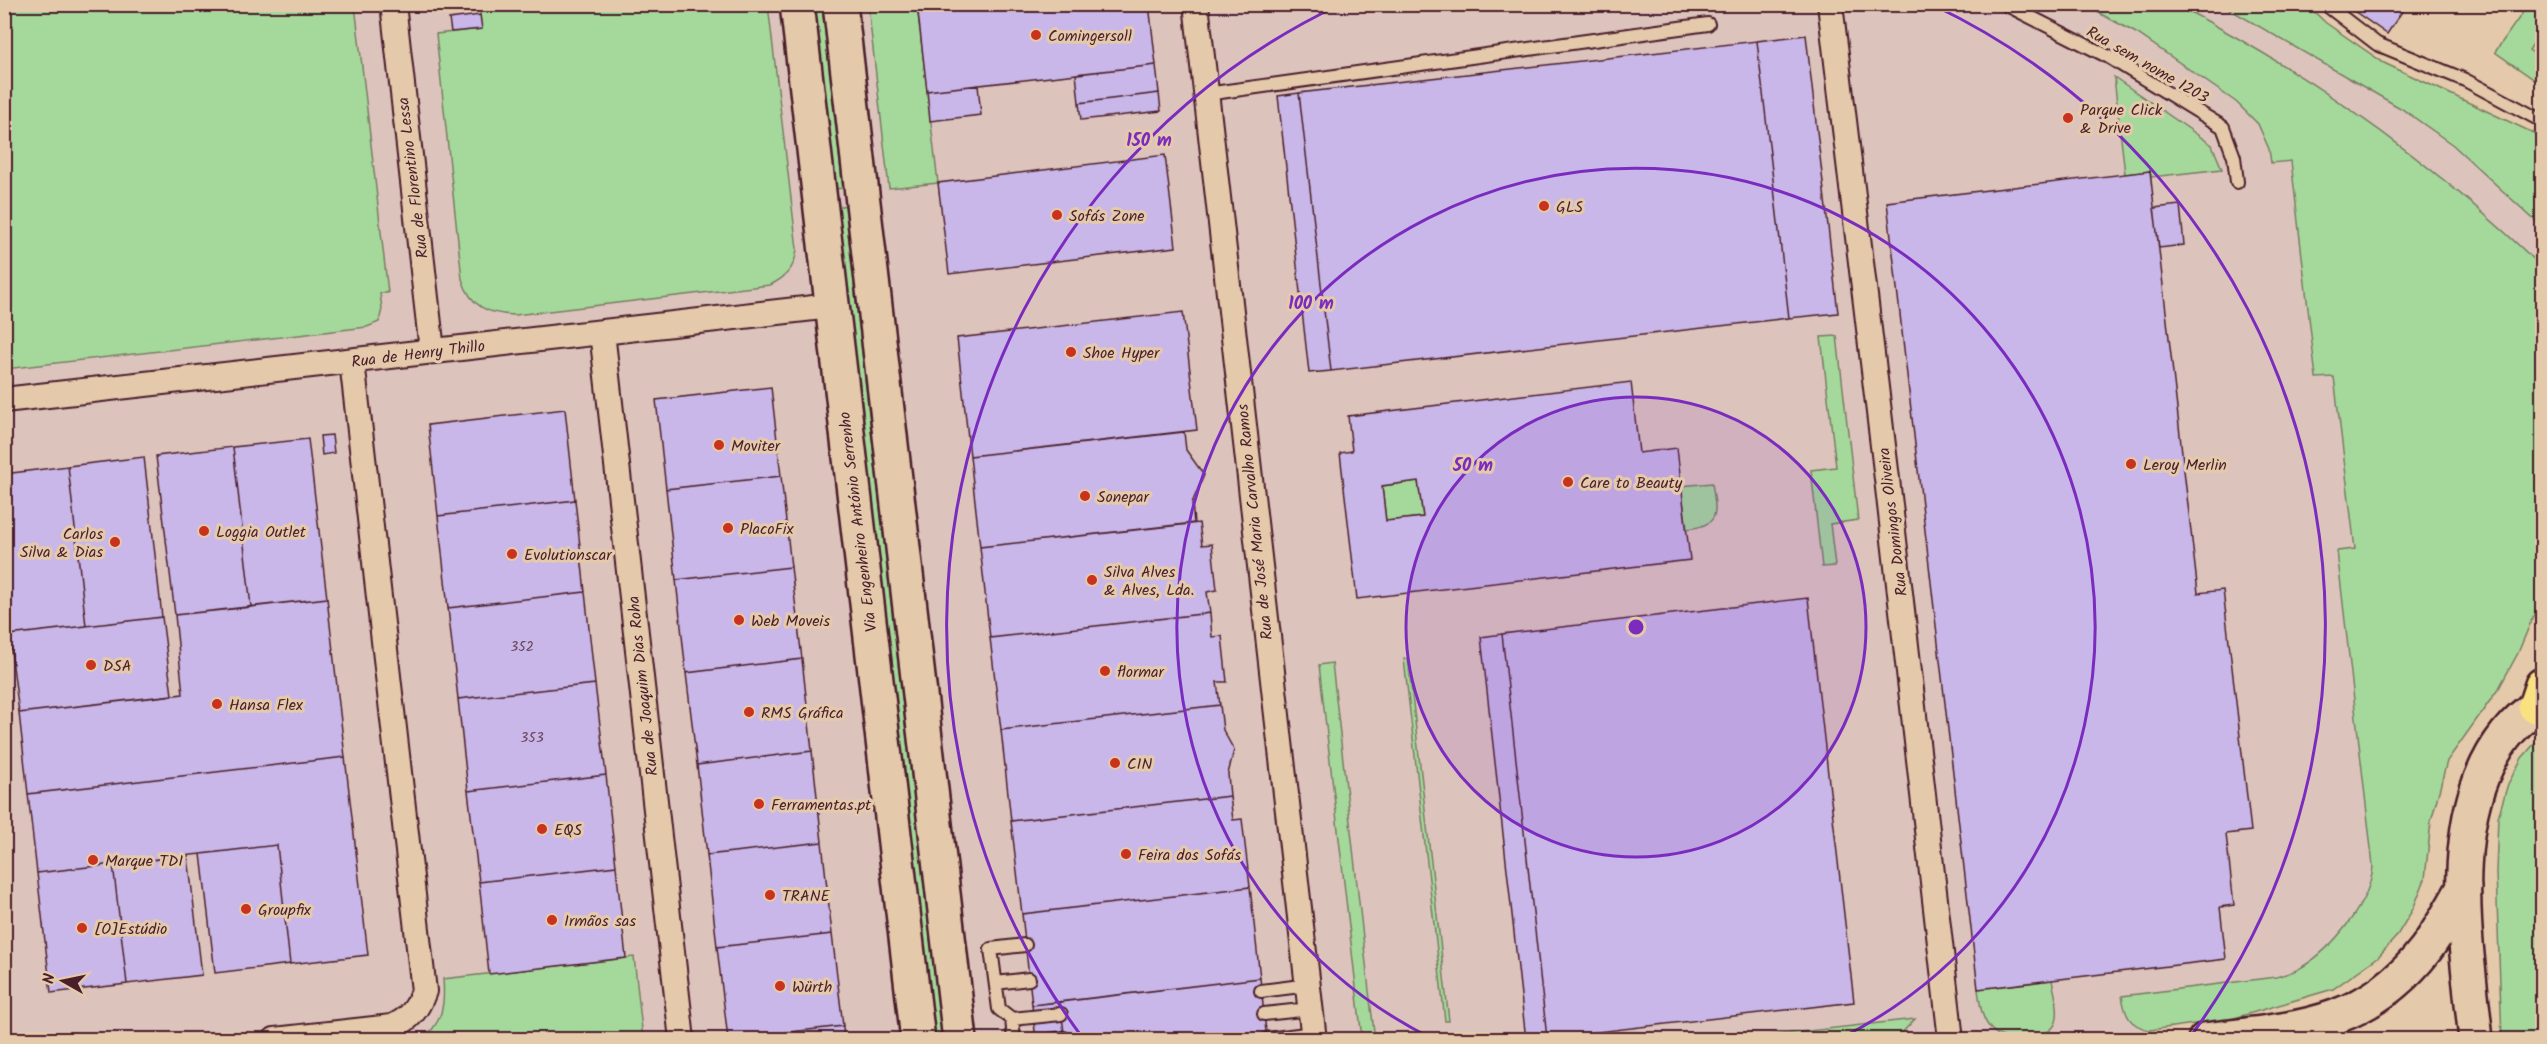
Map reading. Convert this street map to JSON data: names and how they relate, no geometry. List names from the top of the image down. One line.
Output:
{"streets":{"main road":["Via Engenheiro António Serrenho"],"street":["Rua de Florentino Lessa","Rua de Henry Thillo","Rua de José Maria Carvalho Ramos","Rua Domingos Oliveira","Rua de Joaquim Dias Roha"],"lane":["Rua sem nome 1203"]},"crossings":[["Rua de Florentino Lessa","Rua de Henry Thillo"],["Rua de Henry Thillo","Via Engenheiro António Serrenho"],["Rua de Henry Thillo","Rua de Joaquim Dias Roha"]],"places":["Comingersoll","Parque Click & Drive","GLS","Sofás Zone","Shoe Hyper","Moviter","Leroy Merlin","Care to Beauty","Sonepar","PlacoFix","Loggia Outlet","Carlos Silva & Dias","Evolutionscar","Silva Alves & Alves, Lda.","Web Moveis","DSA","flormar","Hansa Flex","RMS Gráfica","CIN","Ferramentas.pt","EQS","Feira dos Sofás","Marque TDI","TRANE","Groupfix","Irmãos sas","[O]Estúdio","Würth"],"house_numbers":["352","353"],"north":"left","rings":["150 m","100 m","50 m"]}
